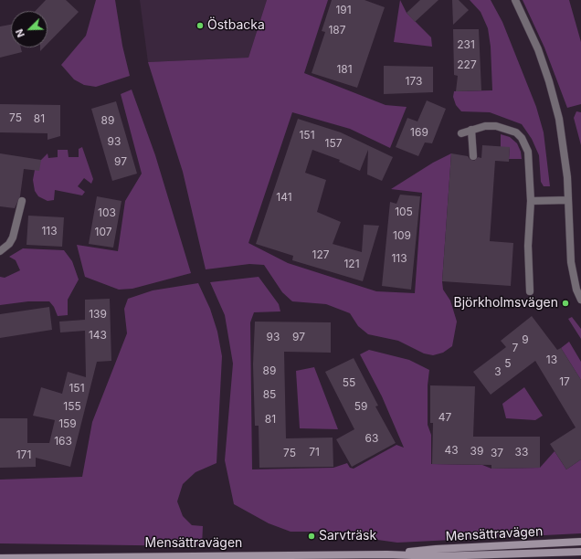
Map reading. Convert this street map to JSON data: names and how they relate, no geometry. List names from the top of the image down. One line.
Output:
{"streets":{"street":["Mensättravägen"]},"places":["Östbacka","Björkholmsvägen","Sarvträsk"],"house_numbers":["191","187","231","227","181","173","75","81","89","169","151","93","157","97","141","105","103","113","107","109","127","113","121","139","143","93","97","9","7","13","5","89","3","17","55","151","85","155","59","47","81","159","63","163","43","39","71","33","75","37","171"],"north":"bottom left"}
